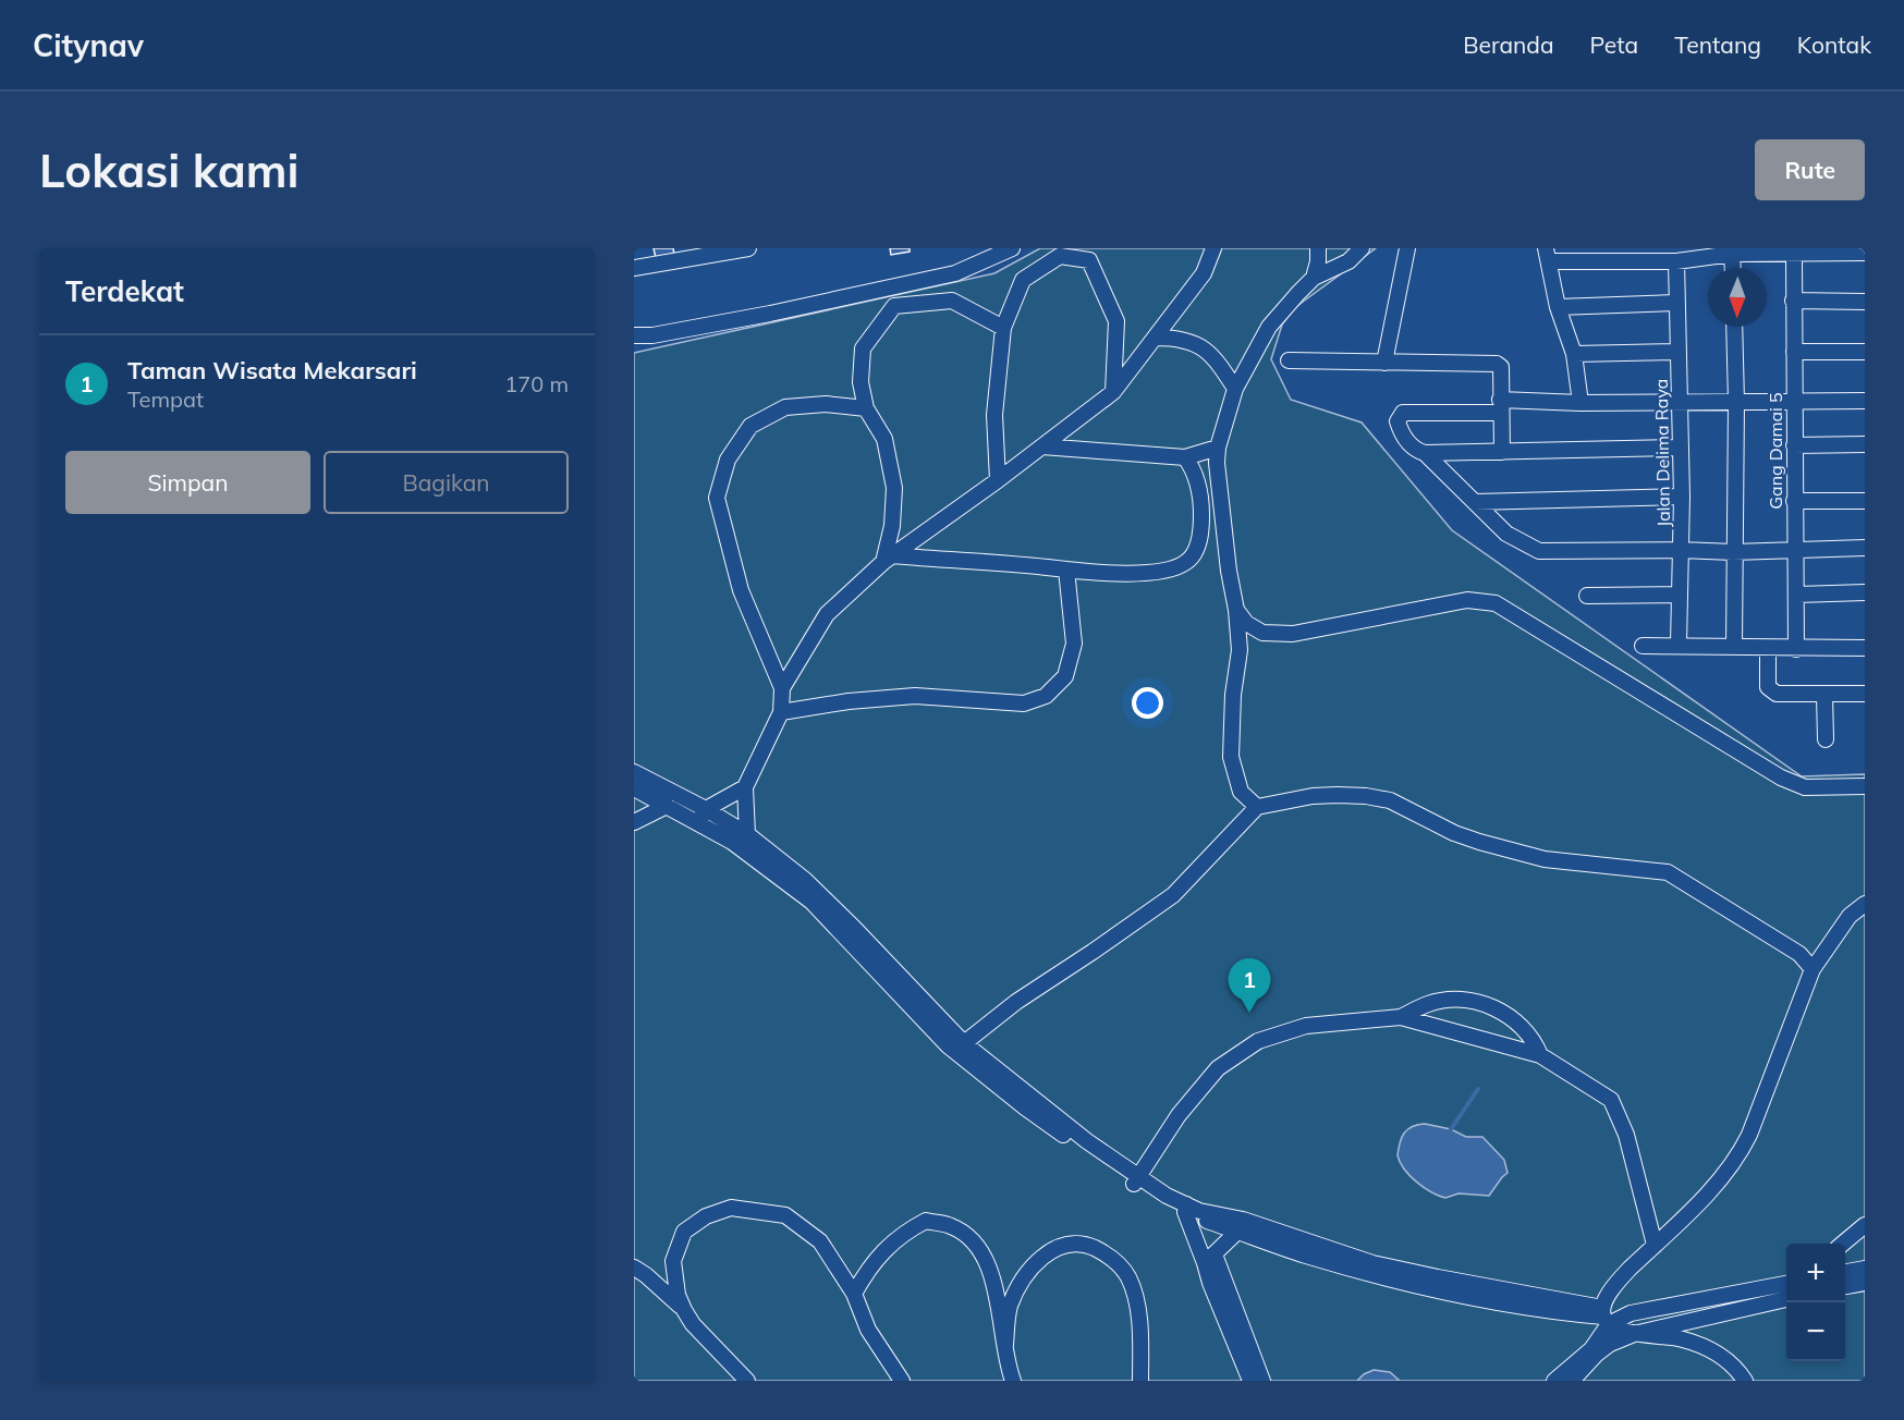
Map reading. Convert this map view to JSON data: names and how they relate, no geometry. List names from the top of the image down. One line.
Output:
{"streets":{"street":["Gang Damai 5","Jalan Delima Raya"]},"north":"bottom","page":{"header":"Citynav","nav":["Beranda","Peta","Tentang","Kontak"],"buttons":["Rute",["Simpan","Bagikan"]],"title":"Lokasi kami","heading":"Terdekat","list":[{"mark":"1","name":"Taman Wisata Mekarsari","note":"Tempat","value":"170 m"}],"pins":"1","map_buttons":["+","−"]}}
